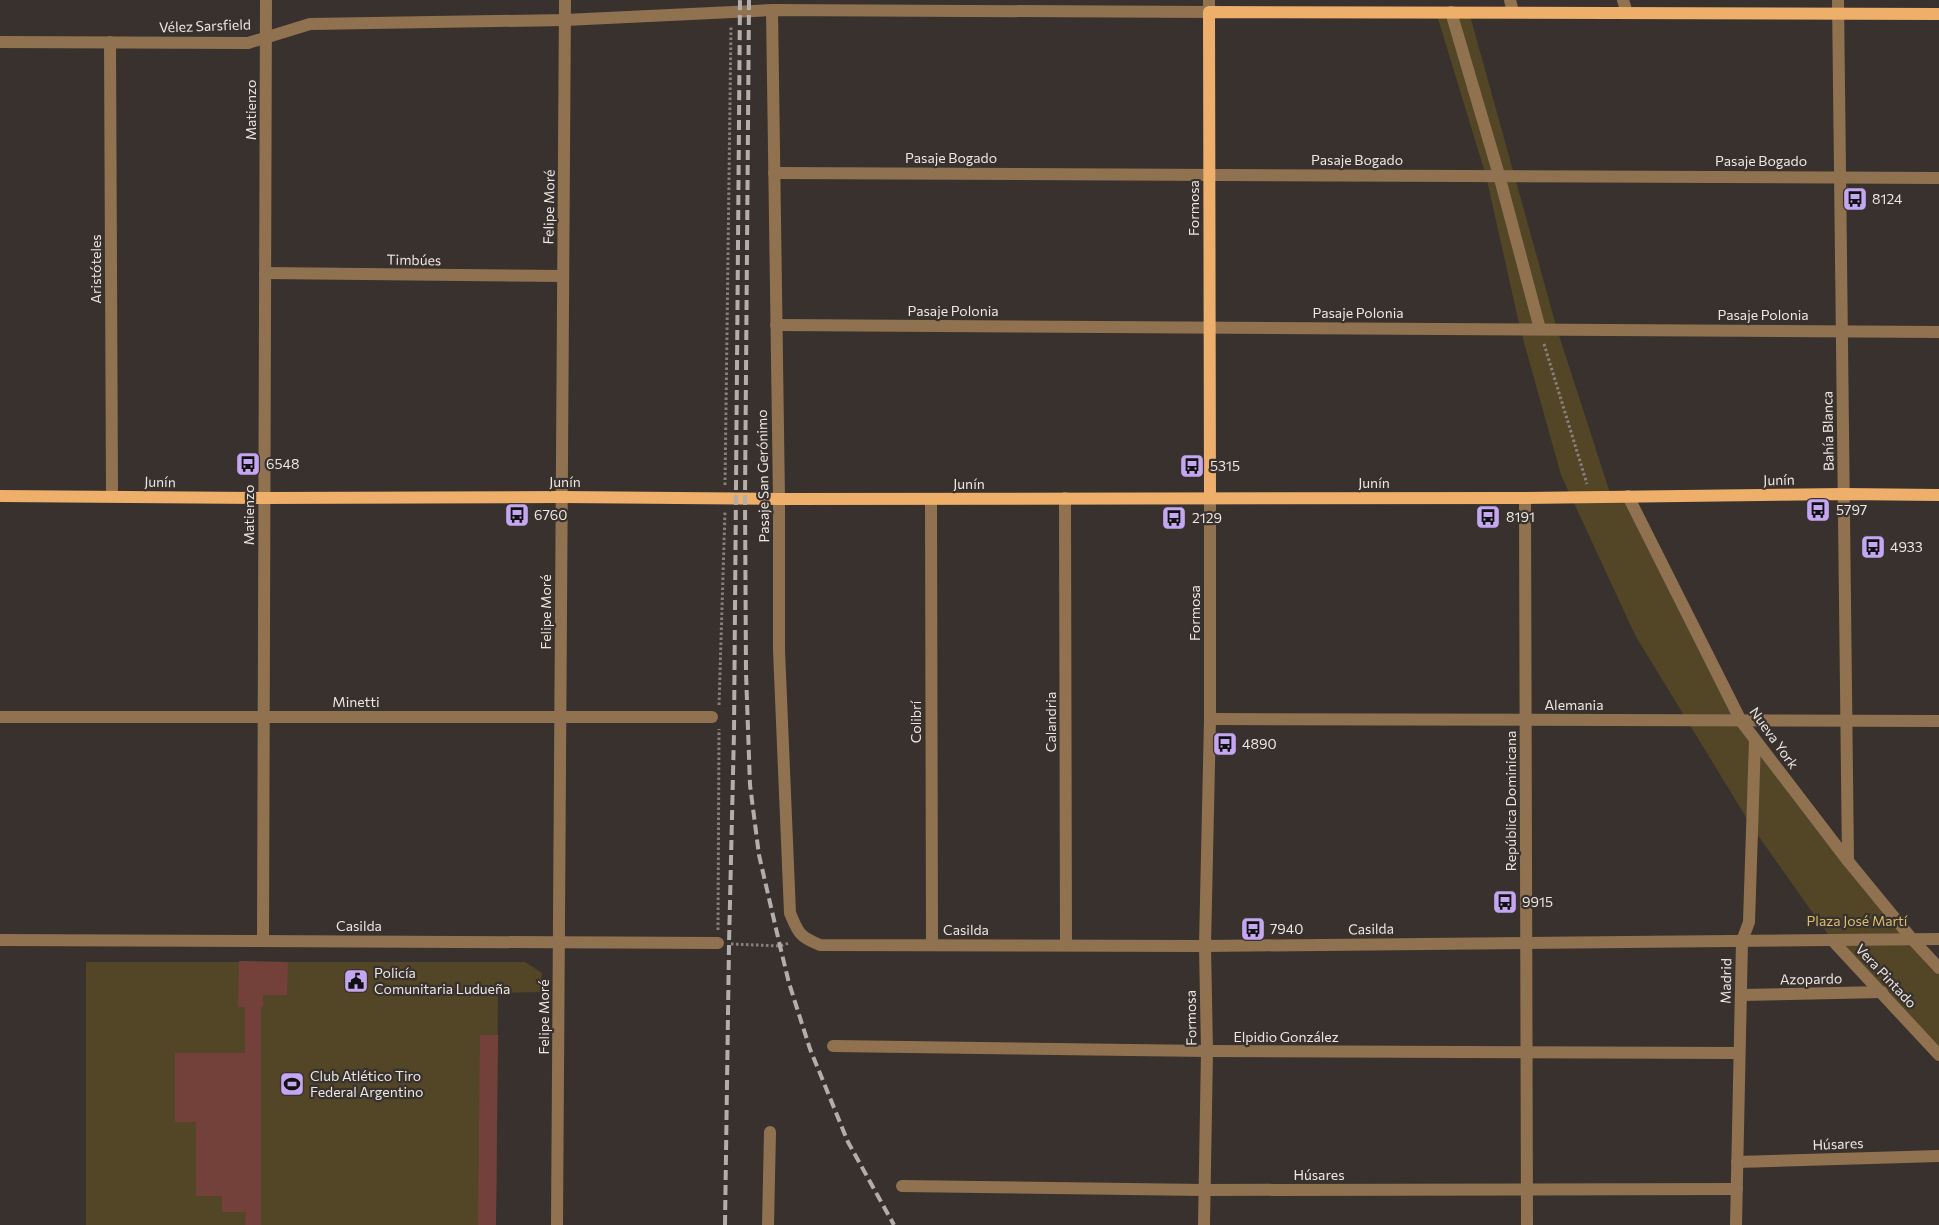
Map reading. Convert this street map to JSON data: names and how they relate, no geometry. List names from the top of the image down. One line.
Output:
{"streets":{"main road":["Vélez Sarsfield","Formosa","Junín"],"street":["Matienzo","Pasaje Bogado","Felipe Moré","Timbúes","Aristóteles","Pasaje Polonia","Bahía Blanca","Pasaje San Gerónimo","Minetti","Alemania","Colibrí","Calandria","Nueva York","República Dominicana","Casilda","Vera Pintado","Azopardo","Madrid","Elpidio González","Húsares"]},"crossings":[["Vélez Sarsfield","Matienzo"],["Vélez Sarsfield","Felipe Moré"],["Vélez Sarsfield","Formosa"],["Vélez Sarsfield","Aristóteles"],["Vélez Sarsfield","Bahía Blanca"],["Vélez Sarsfield","Pasaje San Gerónimo"],["Matienzo","Timbúes"],["Matienzo","Junín"],["Matienzo","Minetti"],["Matienzo","Casilda"],["Pasaje Bogado","Formosa"],["Pasaje Bogado","Bahía Blanca"],["Pasaje Bogado","Pasaje San Gerónimo"],["Felipe Moré","Timbúes"],["Felipe Moré","Junín"],["Felipe Moré","Minetti"],["Felipe Moré","Casilda"],["Formosa","Pasaje Polonia"],["Formosa","Junín"],["Formosa","Alemania"],["Formosa","Casilda"],["Formosa","Elpidio González"],["Formosa","Húsares"],["Aristóteles","Junín"],["Pasaje Polonia","Bahía Blanca"],["Pasaje Polonia","Pasaje San Gerónimo"],["Bahía Blanca","Junín"],["Bahía Blanca","Alemania"],["Bahía Blanca","Nueva York"],["Pasaje San Gerónimo","Junín"],["Pasaje San Gerónimo","Casilda"],["Junín","Colibrí"],["Junín","Calandria"],["Junín","Nueva York"],["Junín","República Dominicana"],["Alemania","Nueva York"],["Alemania","República Dominicana"],["Colibrí","Casilda"],["Calandria","Casilda"],["Nueva York","Casilda"],["Nueva York","Madrid"],["República Dominicana","Casilda"],["República Dominicana","Elpidio González"],["República Dominicana","Húsares"],["Casilda","Vera Pintado"],["Casilda","Madrid"],["Vera Pintado","Azopardo"],["Azopardo","Madrid"],["Madrid","Elpidio González"],["Madrid","Húsares"]],"parks":["Plaza José Martí"],"places":{"bus stop":["8124","6548","5315","5797","6760","8191","2129","4933","4890","9915","7940"],"public building":["Policía Comunitaria Ludueña"],"sports":["Club Atlético Tiro Federal Argentino"]}}
